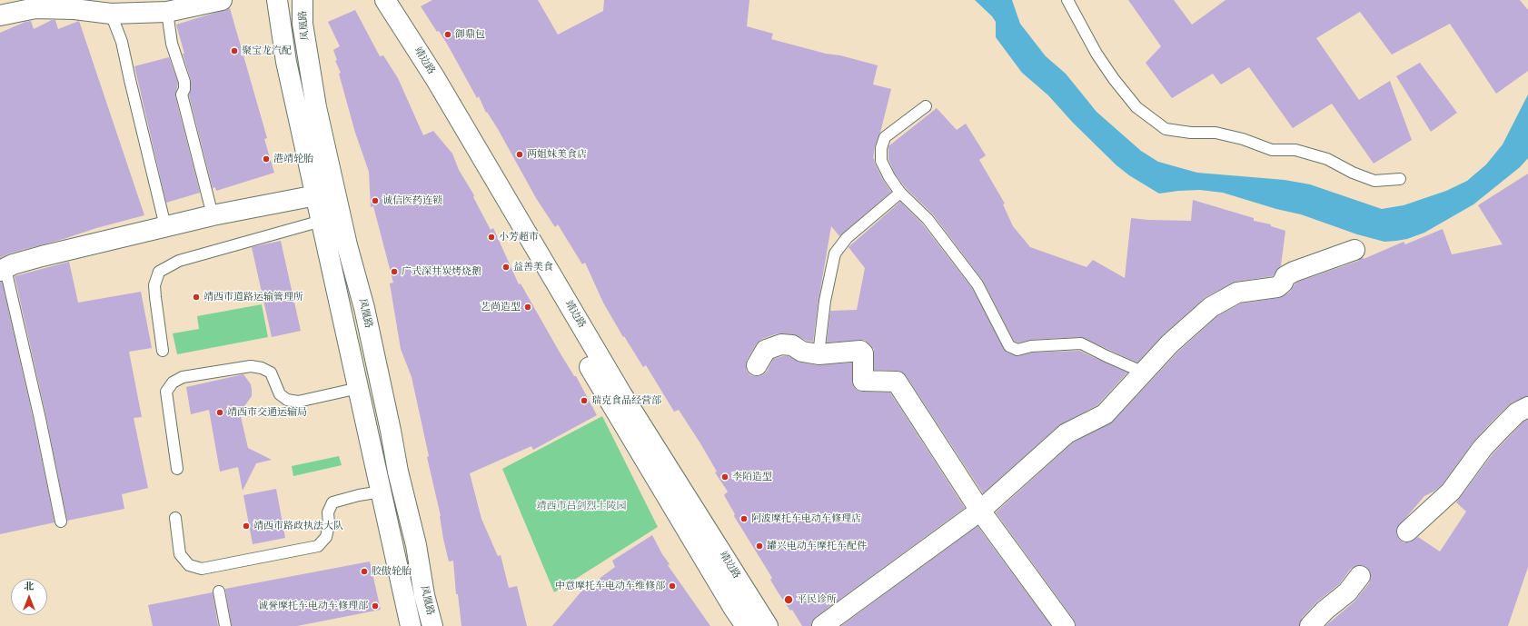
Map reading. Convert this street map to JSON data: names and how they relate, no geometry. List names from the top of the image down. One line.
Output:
{"streets":{"main road":["凤凰路","靖边路"]},"parks":["靖西市吕剑烈士陵园"],"places":["御鼎包","聚宝龙汽配","两姐妹美食店","港靖轮胎","诚信医药连锁","小芳超市","益善美食","广式深井炭烤烧鹅","靖西市道路运输管理所","艺尚造型","瑞克食品经营部","靖西市交通运输局","李陌造型","阿波摩托车电动车修理店","靖西市路政执法大队","罐兴电动车摩托车配件","胶傲轮胎","中意摩托车电动车维修部","平民诊所","诚誉摩托车电动车修理部"],"north":"top"}
